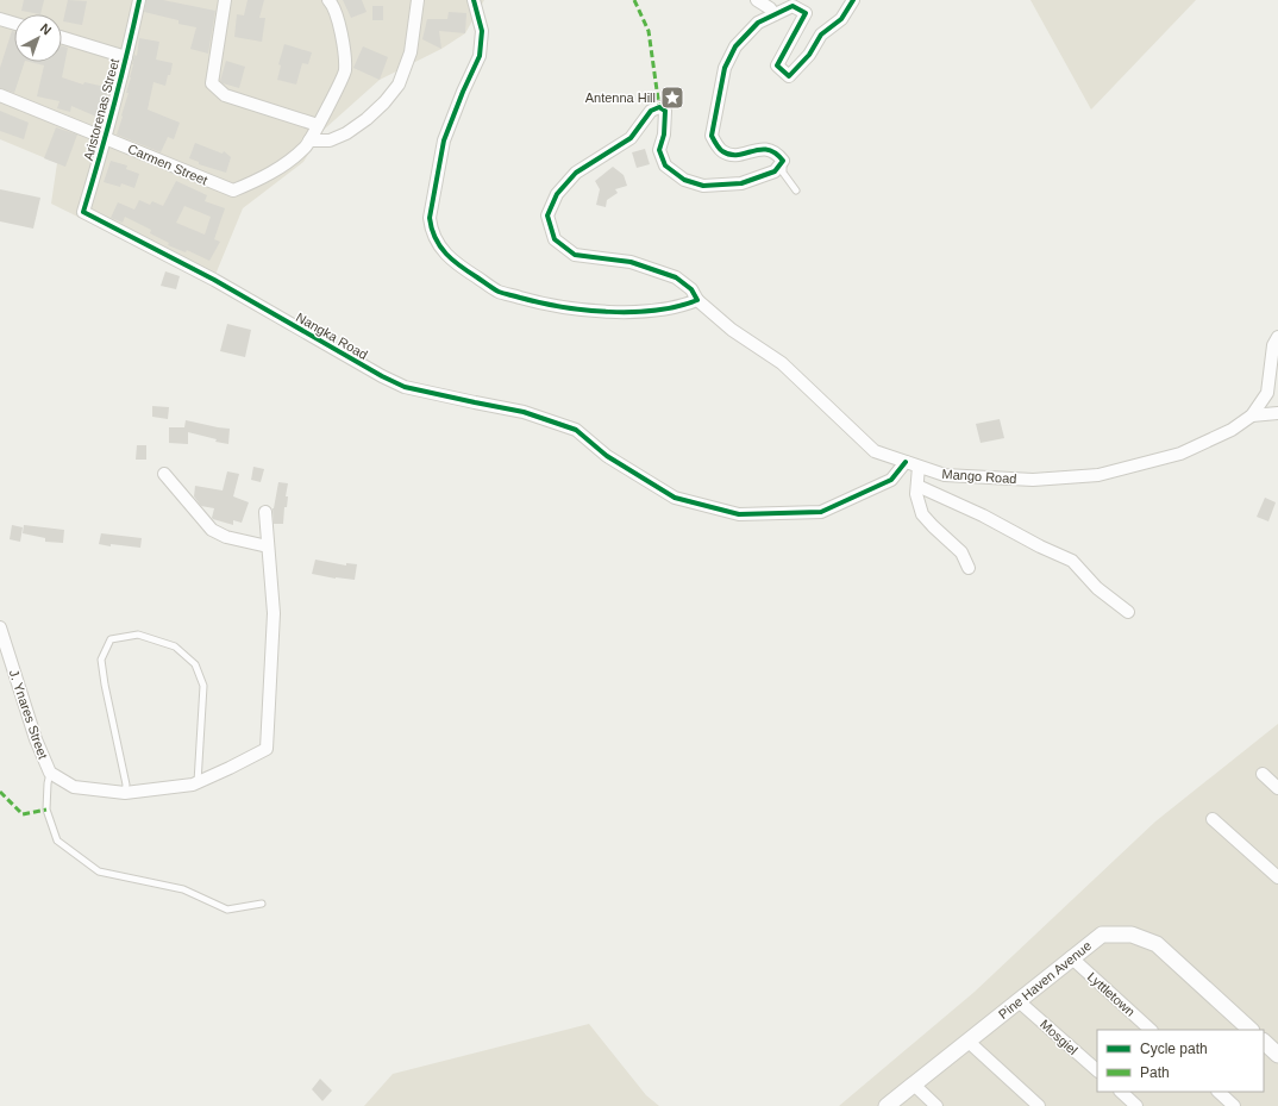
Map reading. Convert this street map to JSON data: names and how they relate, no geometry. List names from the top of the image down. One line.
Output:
{"streets":{"street":["Aristorenas Street","Carmen Street","Nangka Road","Mango Road","J. Ynares Street","Pine Haven Avenue","Lyttletown","Mosgiel"]},"crossings":[["Aristorenas Street","Carmen Street"],["Aristorenas Street","Nangka Road"],["Nangka Road","Mango Road"],["Pine Haven Avenue","Lyttletown"],["Pine Haven Avenue","Mosgiel"]],"places":{"place":["Antenna Hill"]},"legend":["Cycle path","Path"],"north":"top right"}
